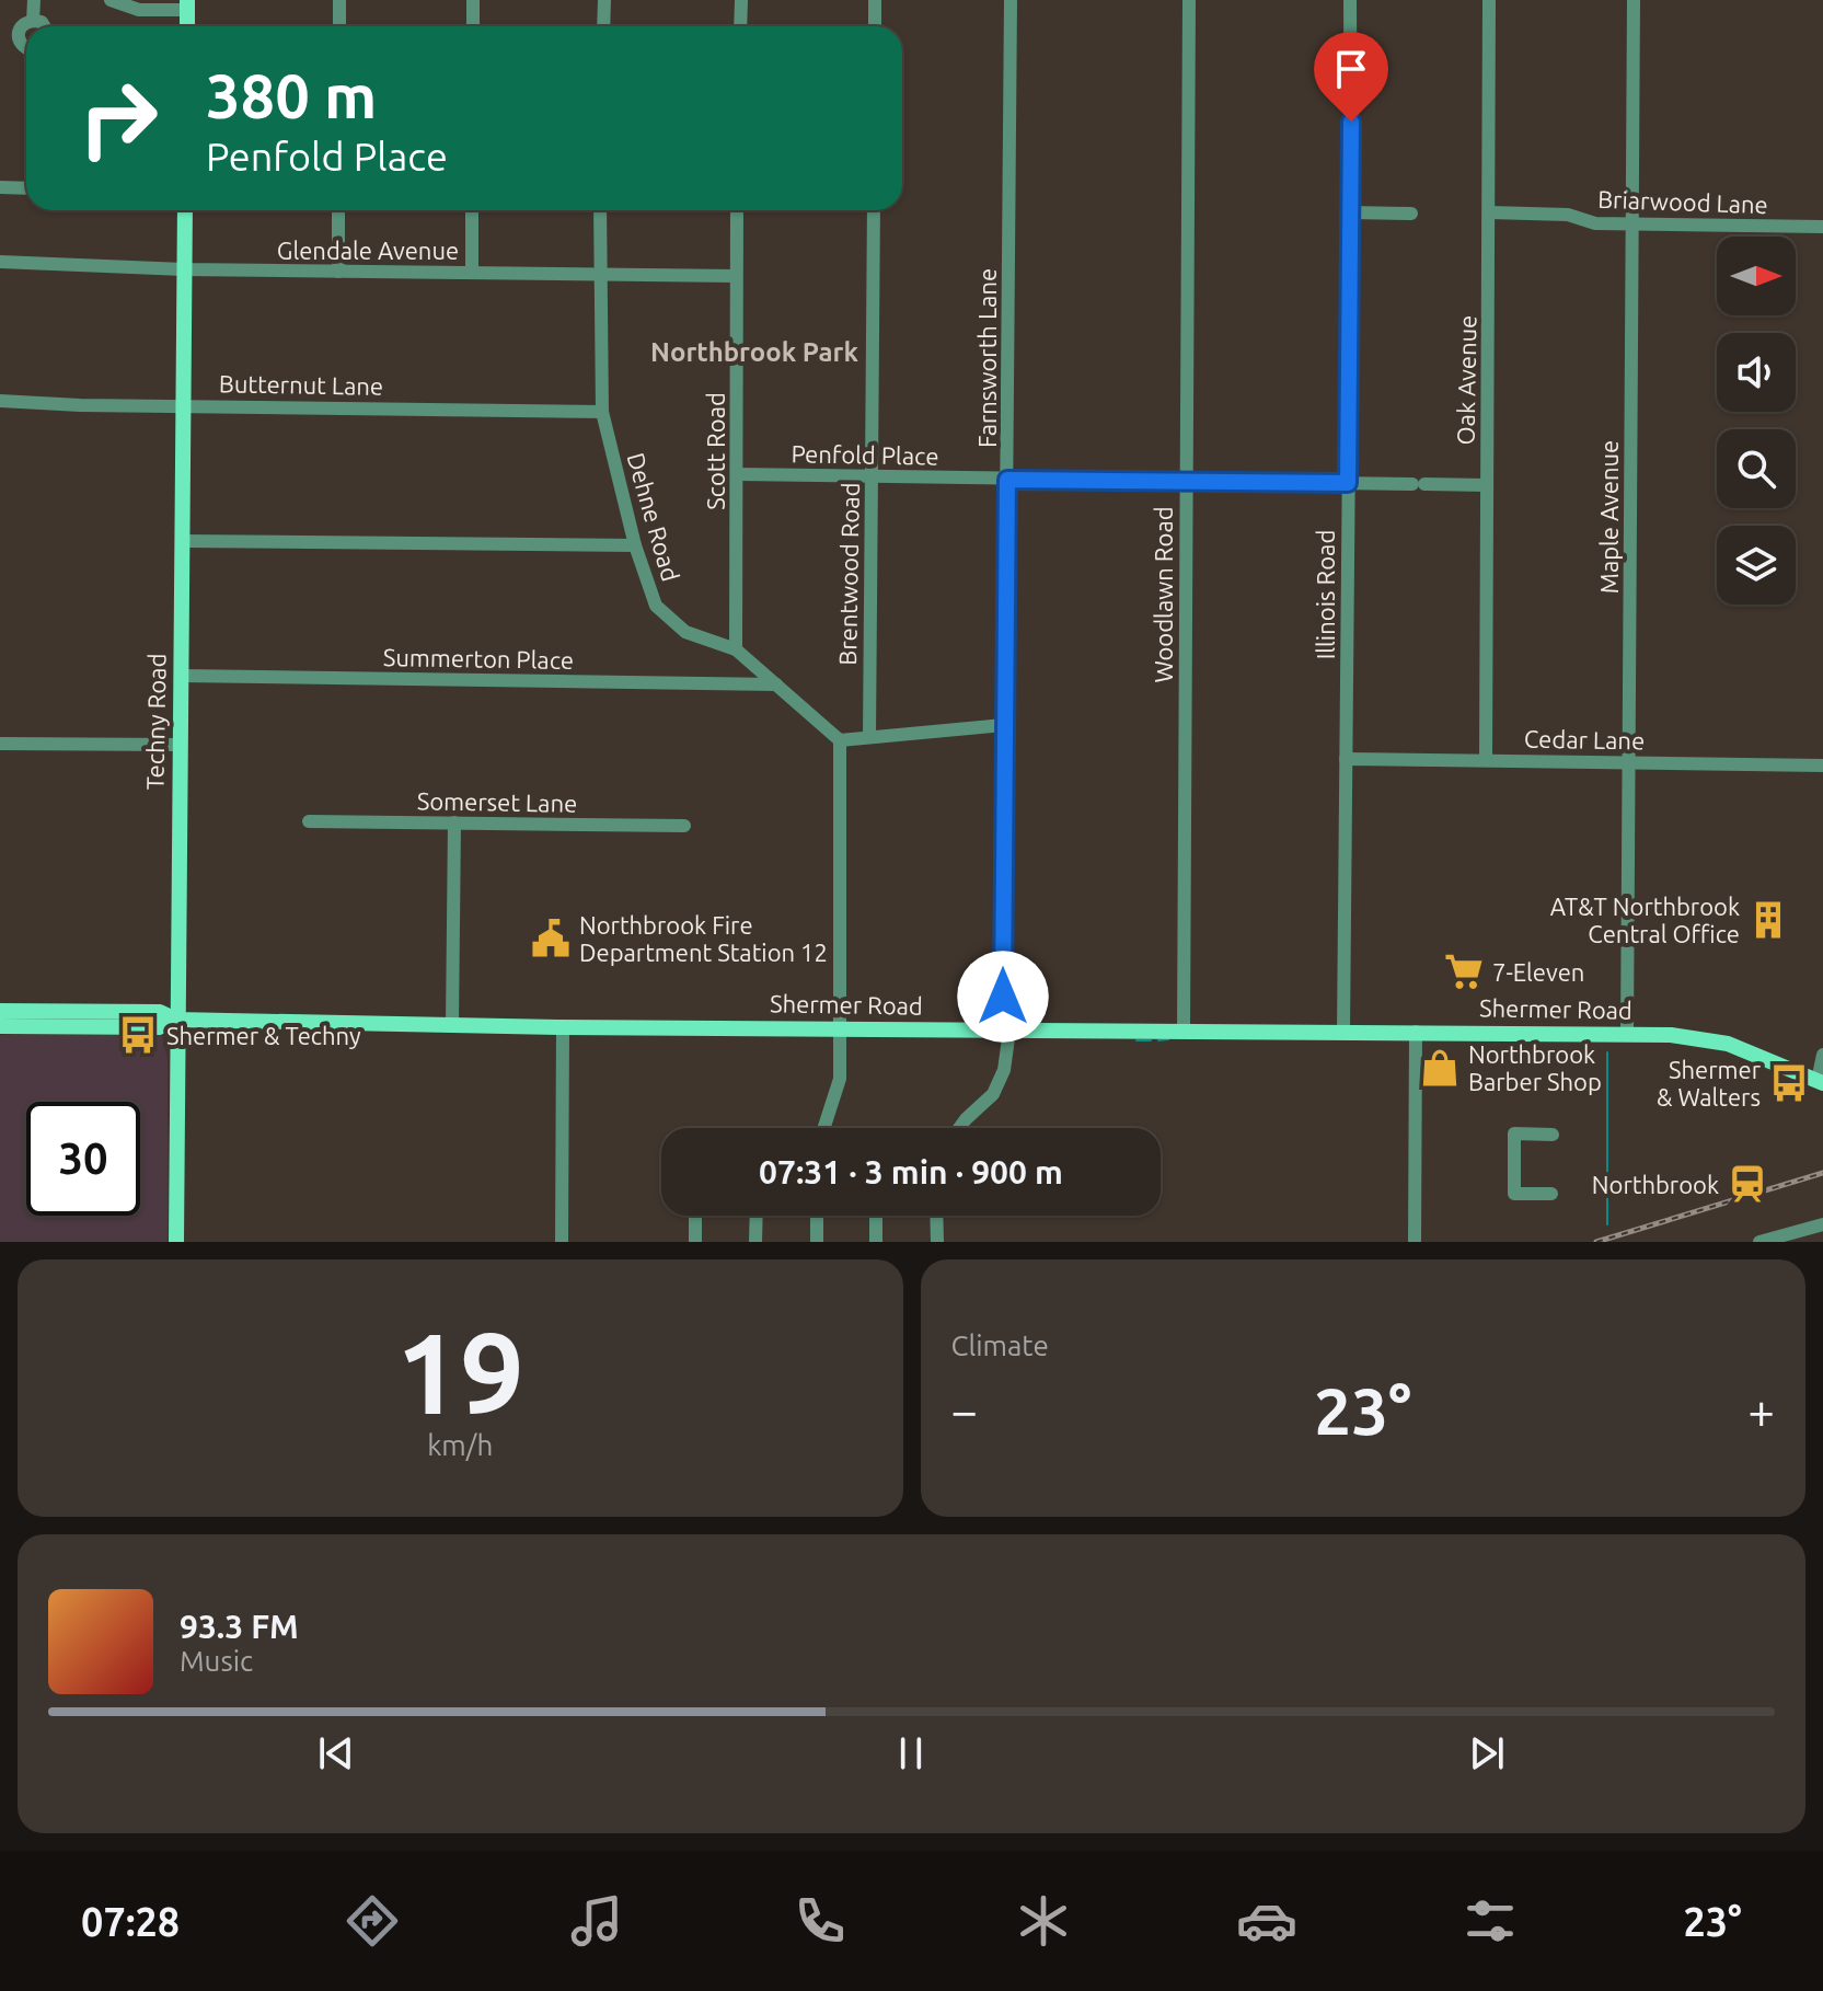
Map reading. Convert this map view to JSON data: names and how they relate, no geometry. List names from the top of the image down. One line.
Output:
{"streets":{"main road":["Techny Road","Shermer Road"],"street":["Briarwood Lane","Glendale Avenue","Farnsworth Lane","Oak Avenue","Butternut Lane","Scott Road","Penfold Place","Dehne Road","Maple Avenue","Brentwood Road","Woodlawn Road","Illinois Road","Summerton Place","Cedar Lane","Somerset Lane"]},"crossings":[["Briarwood Lane","Oak Avenue"],["Briarwood Lane","Maple Avenue"],["Glendale Avenue","Scott Road"],["Glendale Avenue","Dehne Road"],["Glendale Avenue","Techny Road"],["Farnsworth Lane","Penfold Place"],["Farnsworth Lane","Shermer Road"],["Oak Avenue","Penfold Place"],["Oak Avenue","Cedar Lane"],["Butternut Lane","Dehne Road"],["Butternut Lane","Techny Road"],["Scott Road","Penfold Place"],["Scott Road","Dehne Road"],["Penfold Place","Brentwood Road"],["Penfold Place","Woodlawn Road"],["Penfold Place","Illinois Road"],["Dehne Road","Summerton Place"],["Maple Avenue","Cedar Lane"],["Maple Avenue","Shermer Road"],["Woodlawn Road","Shermer Road"],["Illinois Road","Cedar Lane"],["Illinois Road","Shermer Road"],["Summerton Place","Techny Road"],["Techny Road","Shermer Road"]],"districts":["Northbrook Park"],"places":{"building":["AT&T Northbrook Central Office"],"public building":["Northbrook Fire Department Station 12"],"supermarket":["7-Eleven"],"bus stop":["Shermer & Techny","Shermer & Walters"],"shop":["Northbrook Barber Shop"],"station":["Northbrook"]},"north":"right","page":{"turn":["380 m","Penfold Place"],"limit":"30","trip":"07:31 · 3 min · 900 m","tile":[["19","km/h"],"Climate"],"heat":["−","23°","+"],"song":["93.3 FM","Music"],"tabs":["07:28","23°"]}}
